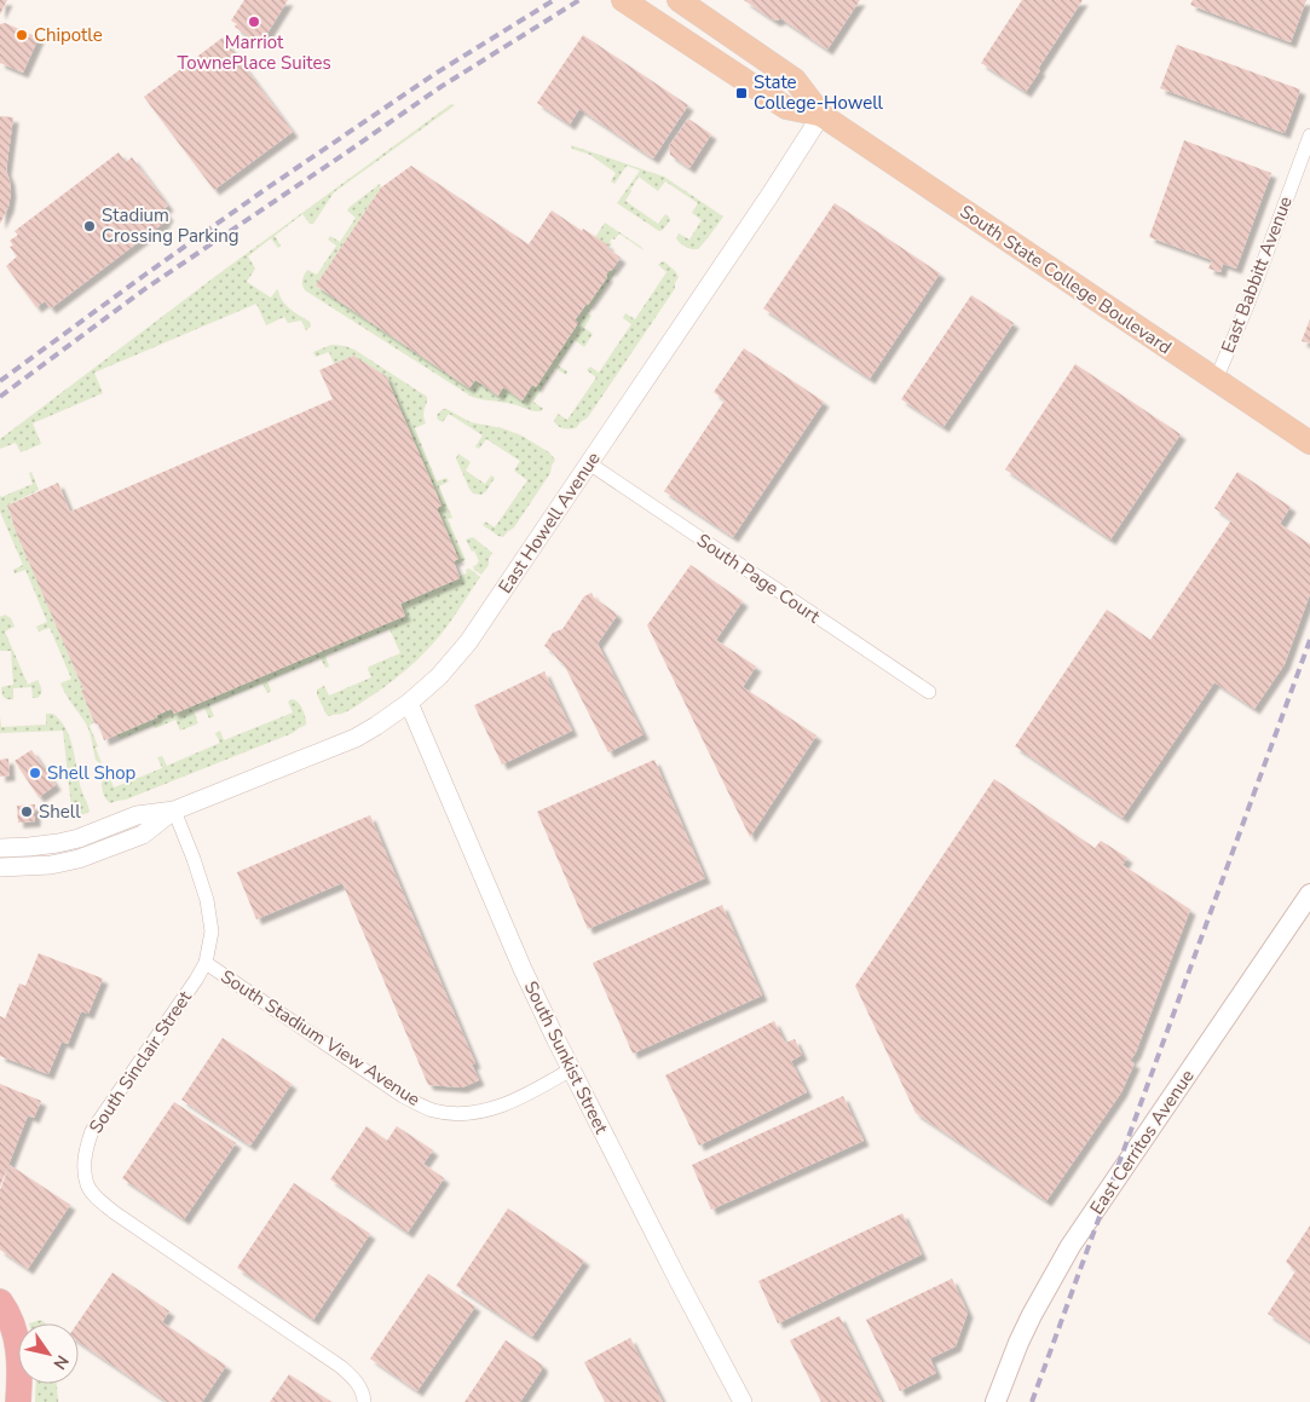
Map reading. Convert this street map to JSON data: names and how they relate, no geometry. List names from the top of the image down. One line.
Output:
{"streets":{"main road":["South State College Boulevard","East Cerritos Avenue"],"street":["East Babbitt Avenue","East Howell Avenue","South Page Court","South Stadium View Avenue","South Sunkist Street","South Sinclair Street"]},"crossings":[["East Babbitt Avenue","South State College Boulevard"],["South State College Boulevard","East Howell Avenue"],["East Howell Avenue","South Page Court"],["East Howell Avenue","South Sunkist Street"],["East Howell Avenue","South Sinclair Street"],["South Stadium View Avenue","South Sunkist Street"],["South Stadium View Avenue","South Sinclair Street"]],"places":{"other":["Marriot TownePlace Suites","Chipotle","Stadium Crossing Parking","Shell Shop","Shell"],"transit":["State College-Howell"]},"north":"bottom right"}
